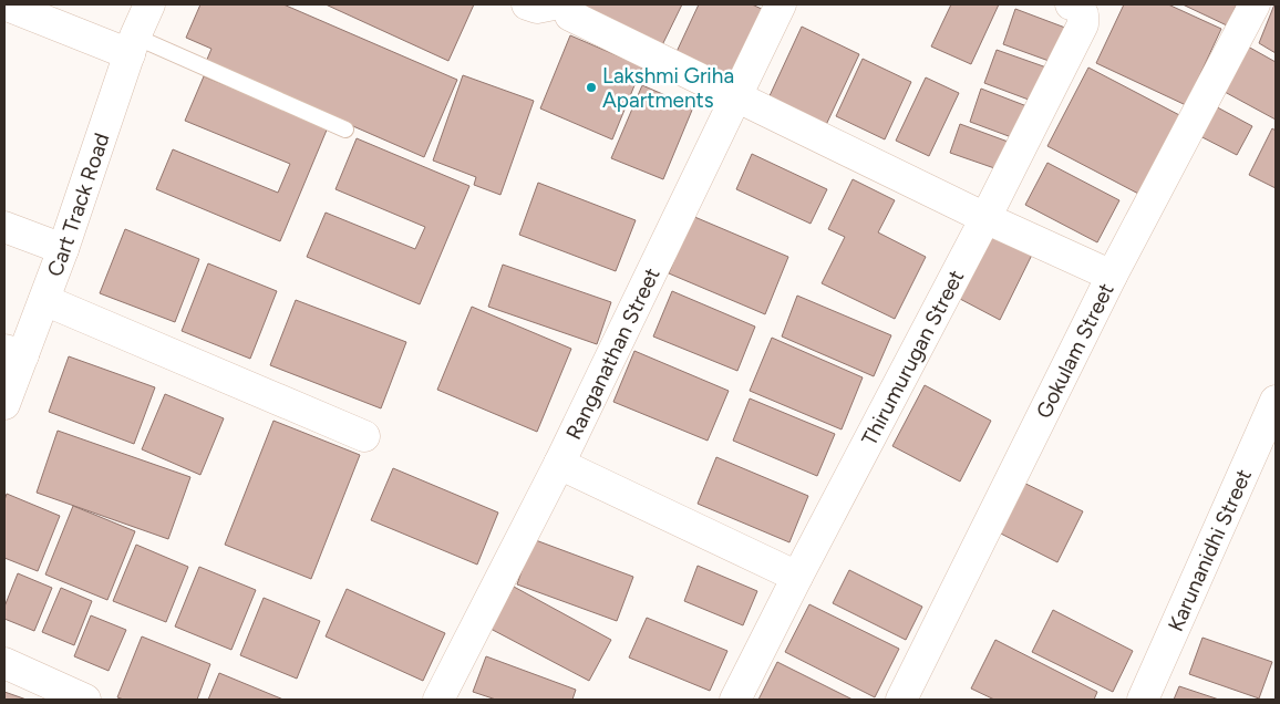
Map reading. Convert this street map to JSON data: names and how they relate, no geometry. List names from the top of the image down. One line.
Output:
{"streets":{"street":["Cart Track Road","Gokulam Street","Ranganathan Street","Thirumurugan Street","Karunanidhi Street"]},"places":["Lakshmi Griha Apartments"]}
